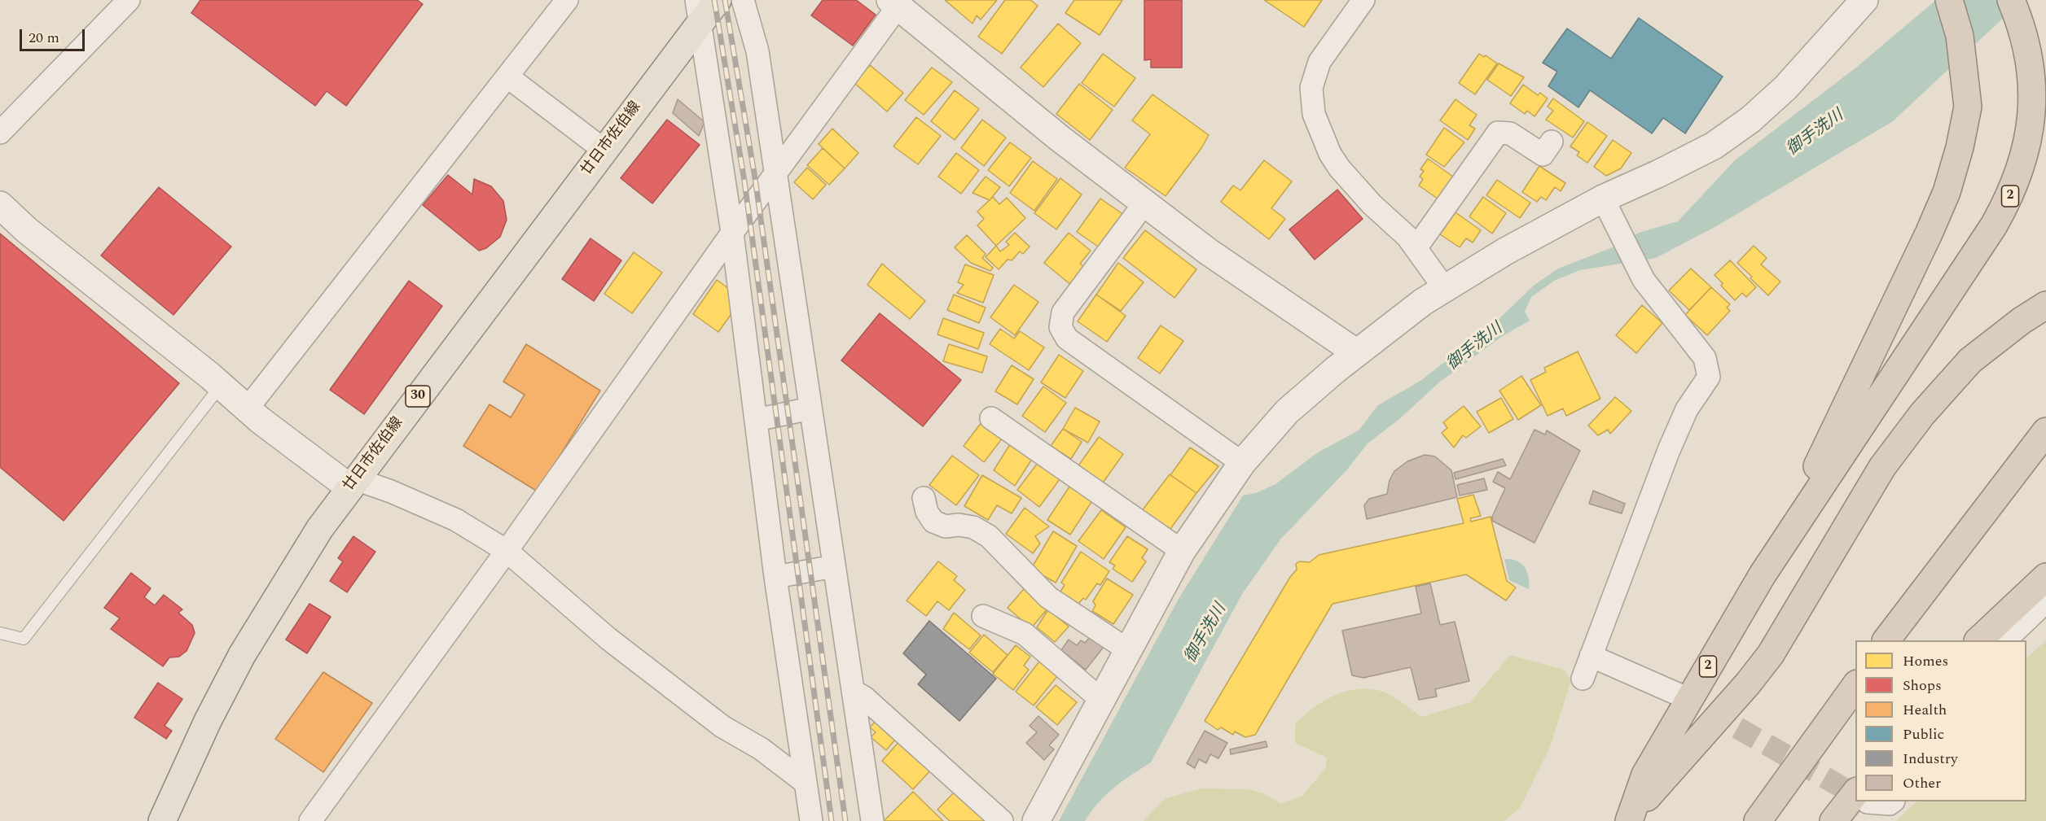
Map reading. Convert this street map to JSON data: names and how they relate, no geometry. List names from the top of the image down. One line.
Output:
{"streets":{"highway":["2"],"main road":["廿日市佐伯線","30"]},"water":["御手洗川"],"legend":["Homes","Shops","Health","Public","Industry","Other"],"scale_bar":"20 m"}
